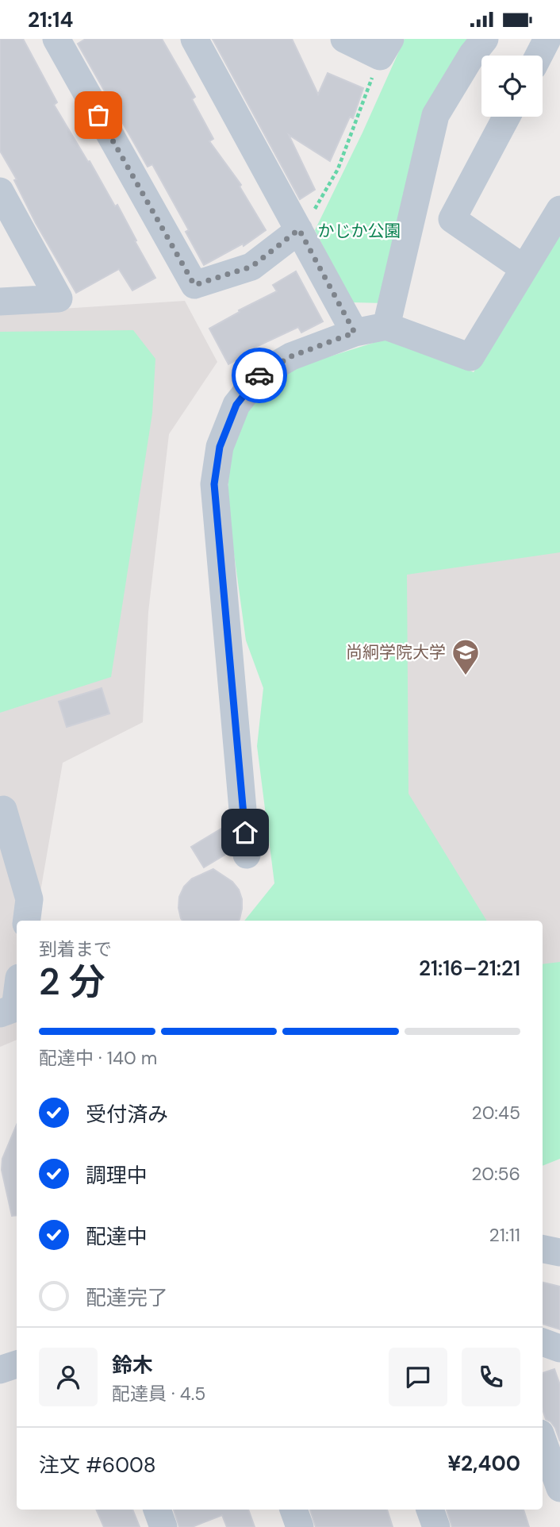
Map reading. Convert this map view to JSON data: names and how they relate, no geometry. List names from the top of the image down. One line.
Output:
{"parks":["かじか公園"],"places":{"school or university":["尚絅学院大学"]},"page":{"status":"21:14","heading":["2 分","到着まで","21:16–21:21"],"panel":["鈴木","配達員 · 4.5","注文 #6008","¥2,400"],"bar":"配達中 · 140 m","list":[["受付済み","20:45"],["調理中","20:56"],["配達中","21:11"],"配達完了"]}}
